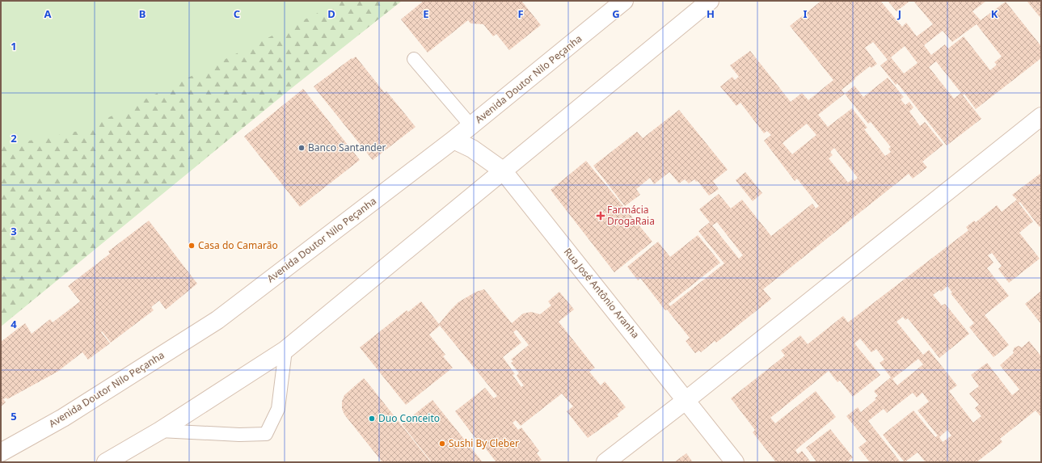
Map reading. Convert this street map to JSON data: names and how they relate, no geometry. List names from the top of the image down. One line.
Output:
{"streets":{"main road":["Avenida Doutor Nilo Peçanha","Rua José Antônio Aranha"]},"crossings":[["Avenida Doutor Nilo Peçanha","Rua José Antônio Aranha"]],"places":{"other":["Banco Santander","Casa do Camarão","Duo Conceito","Sushi By Cleber"],"health":["Farmácia DrogaRaia"]},"grid":{"columns":["A","B","C","D","E","F","G","H","I","J","K"],"rows":["1","2","3","4","5"]}}
